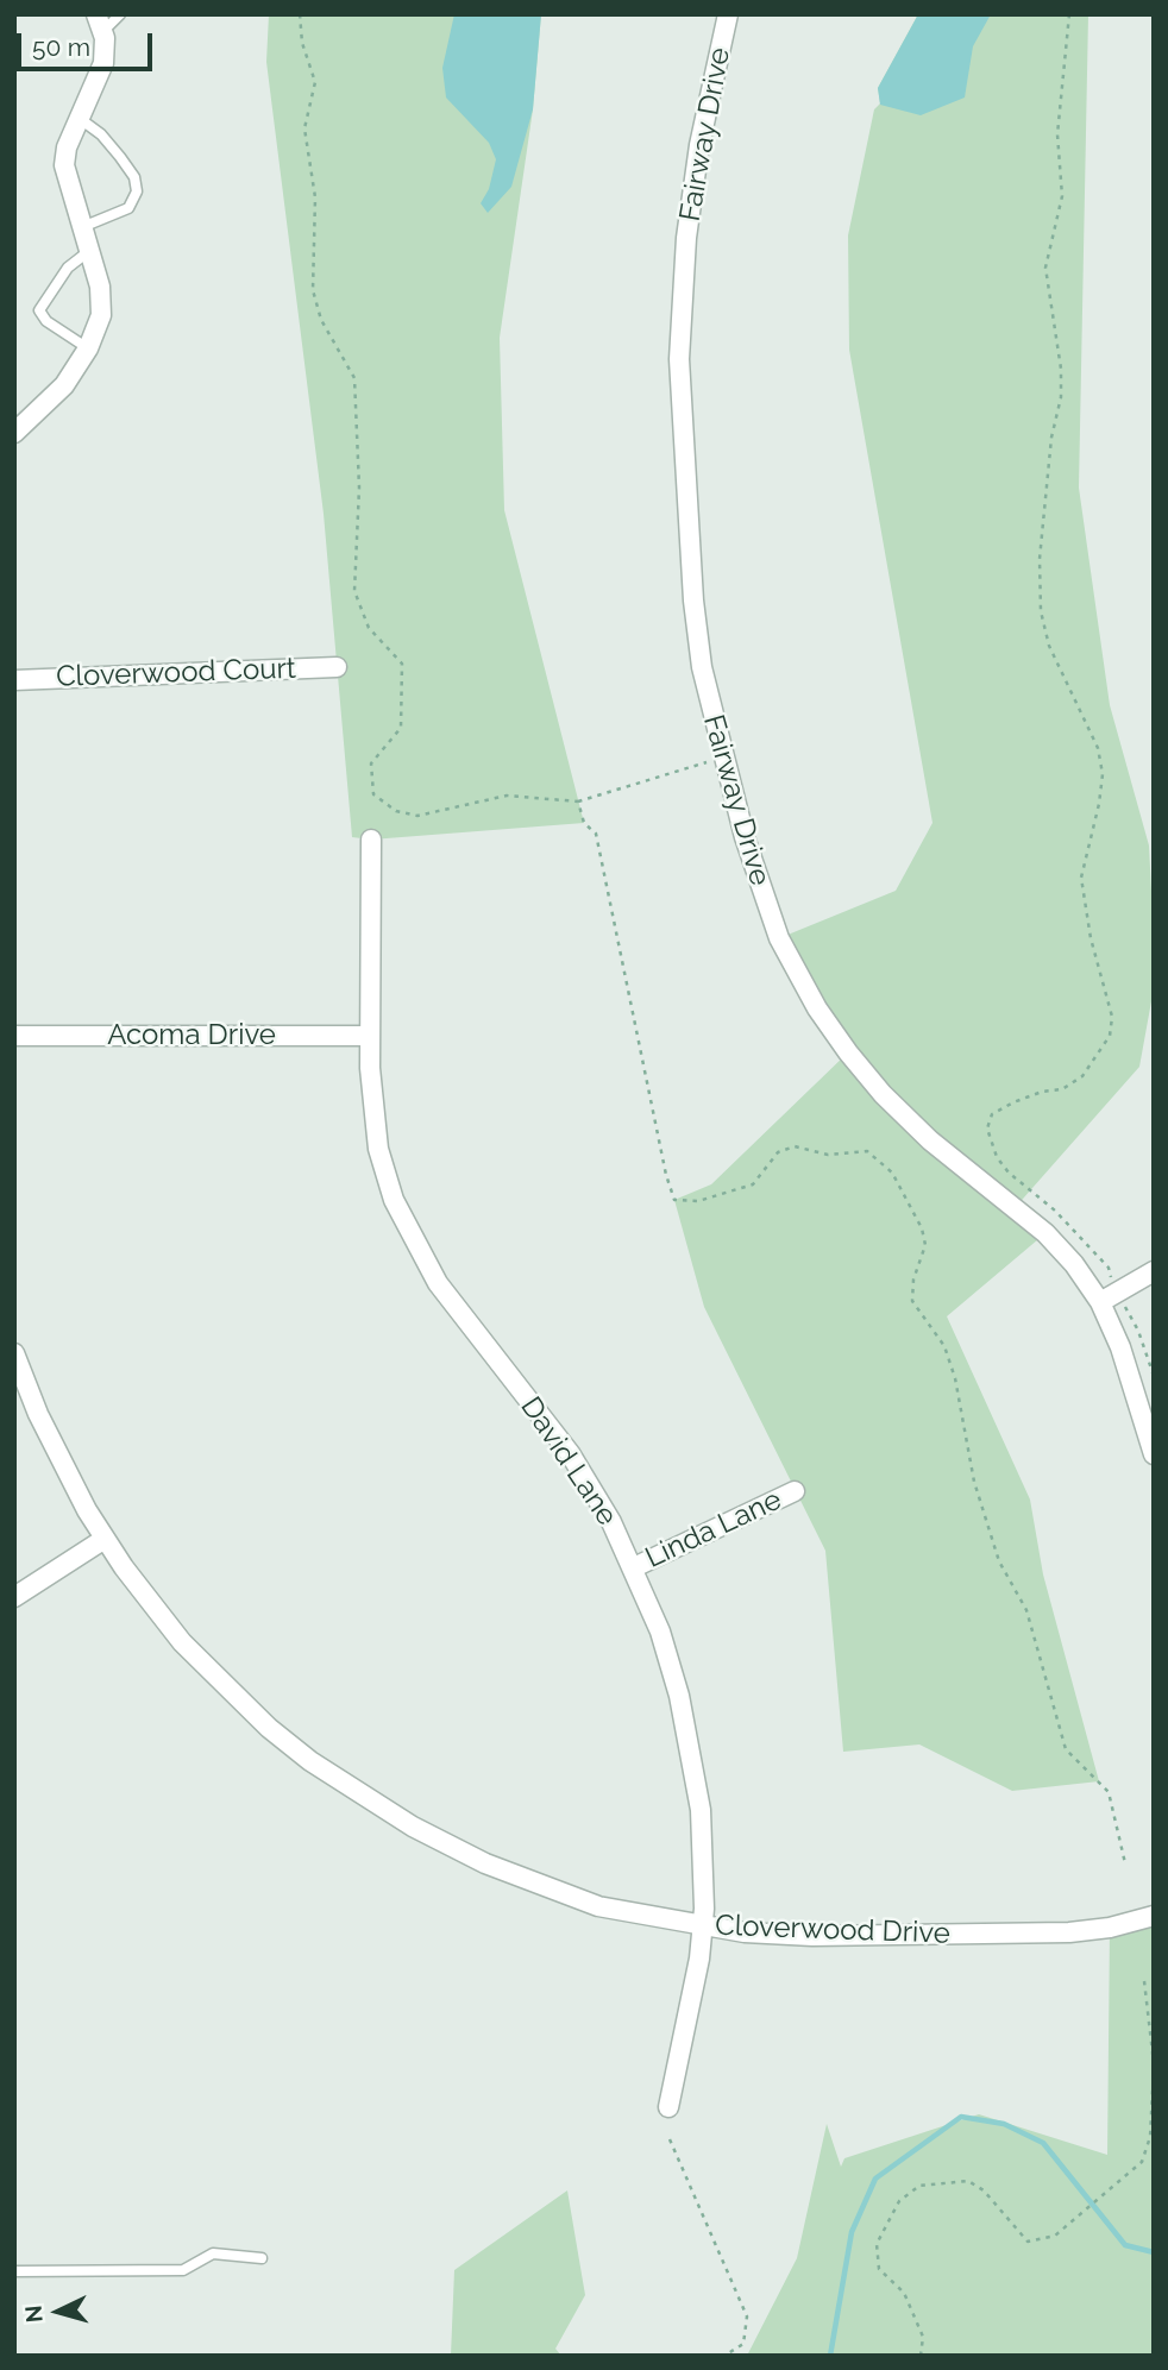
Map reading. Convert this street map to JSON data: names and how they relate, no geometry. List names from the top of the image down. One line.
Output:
{"streets":{"street":["Fairway Drive","Cloverwood Court","Acoma Drive","David Lane","Linda Lane","Cloverwood Drive"]},"crossings":[["Acoma Drive","David Lane"],["David Lane","Linda Lane"],["David Lane","Cloverwood Drive"]],"scale_bar":"50 m","north":"left"}
